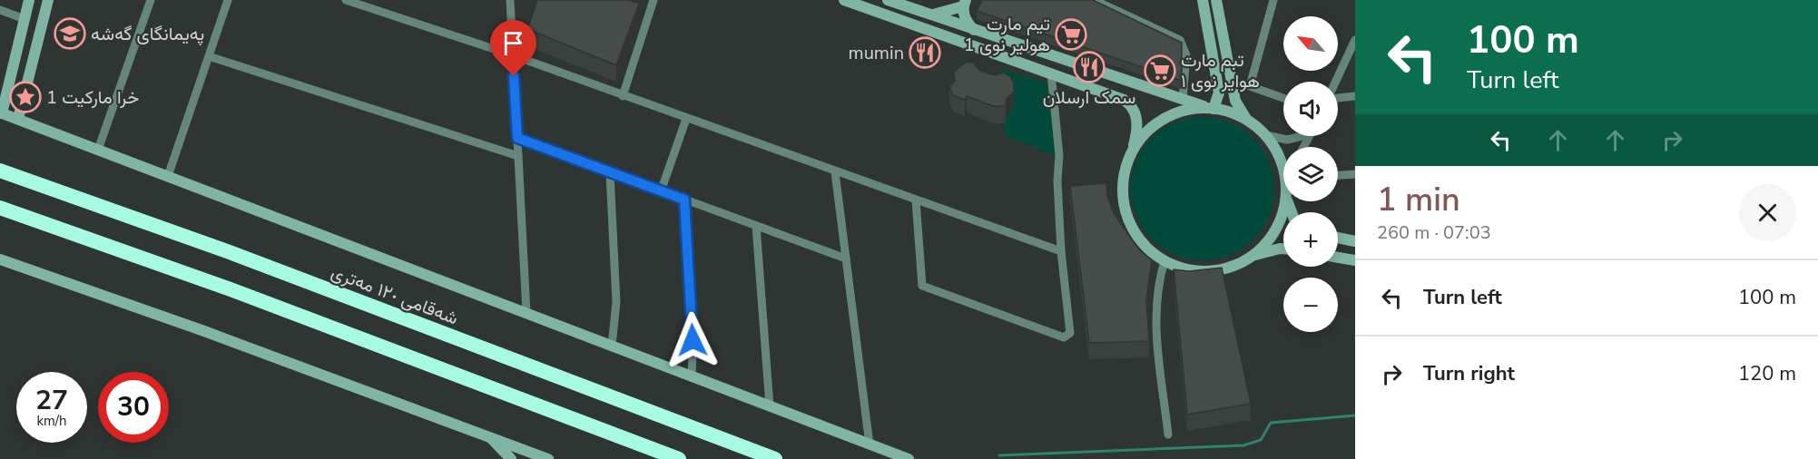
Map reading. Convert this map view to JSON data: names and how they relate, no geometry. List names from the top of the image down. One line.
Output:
{"streets":{"highway":["شەقامی ١٢٠ مەتری"]},"places":{"school or university":["پەیمانگای گەشە"],"supermarket":["تيم مارت هولير نوى 1","تبم مارت هواير نوى ١"],"restaurant":["mumin","سمک ارسلان"],"place":["خرا ماركيت 1"]},"north":"top left","page":{"turn":["100 m","Turn left"],"map_buttons":["+","−"],"heading":["1 min","260 m · 07:03"],"list":[{"name":"Turn left","value":"100 m"},{"name":"Turn right","value":"120 m"}],"speed":"27 km/h","limit":"30"}}
